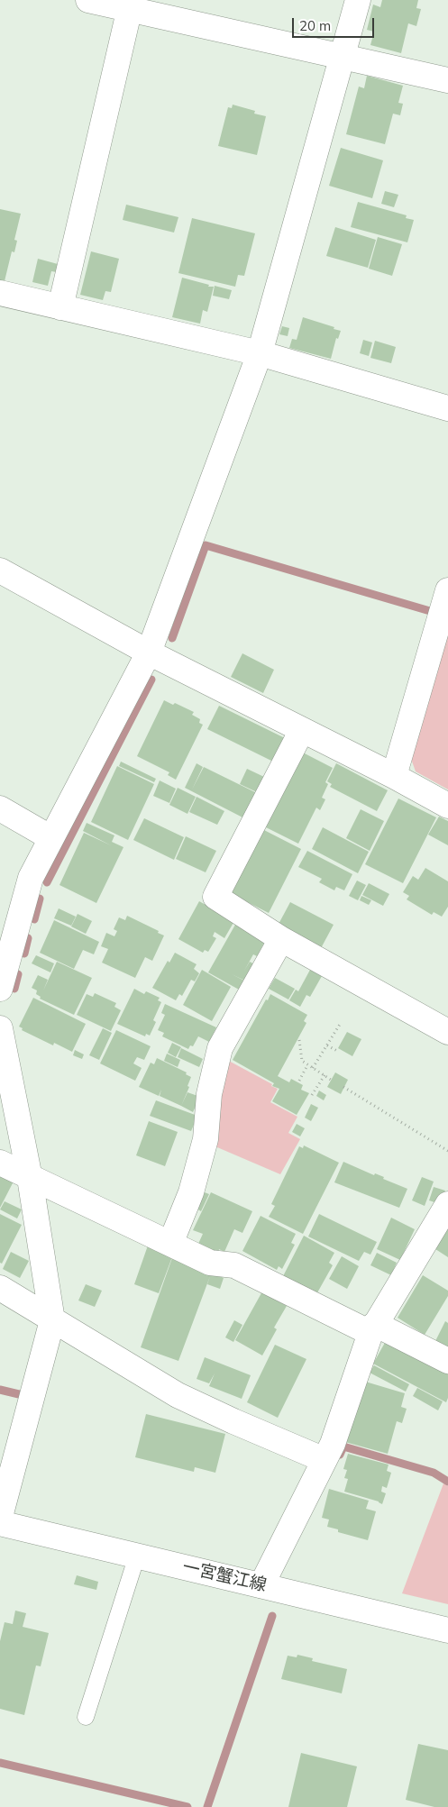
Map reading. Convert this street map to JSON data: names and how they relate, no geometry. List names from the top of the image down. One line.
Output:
{"streets":{"street":["一宮蟹江線"]},"scale_bar":"20 m"}
